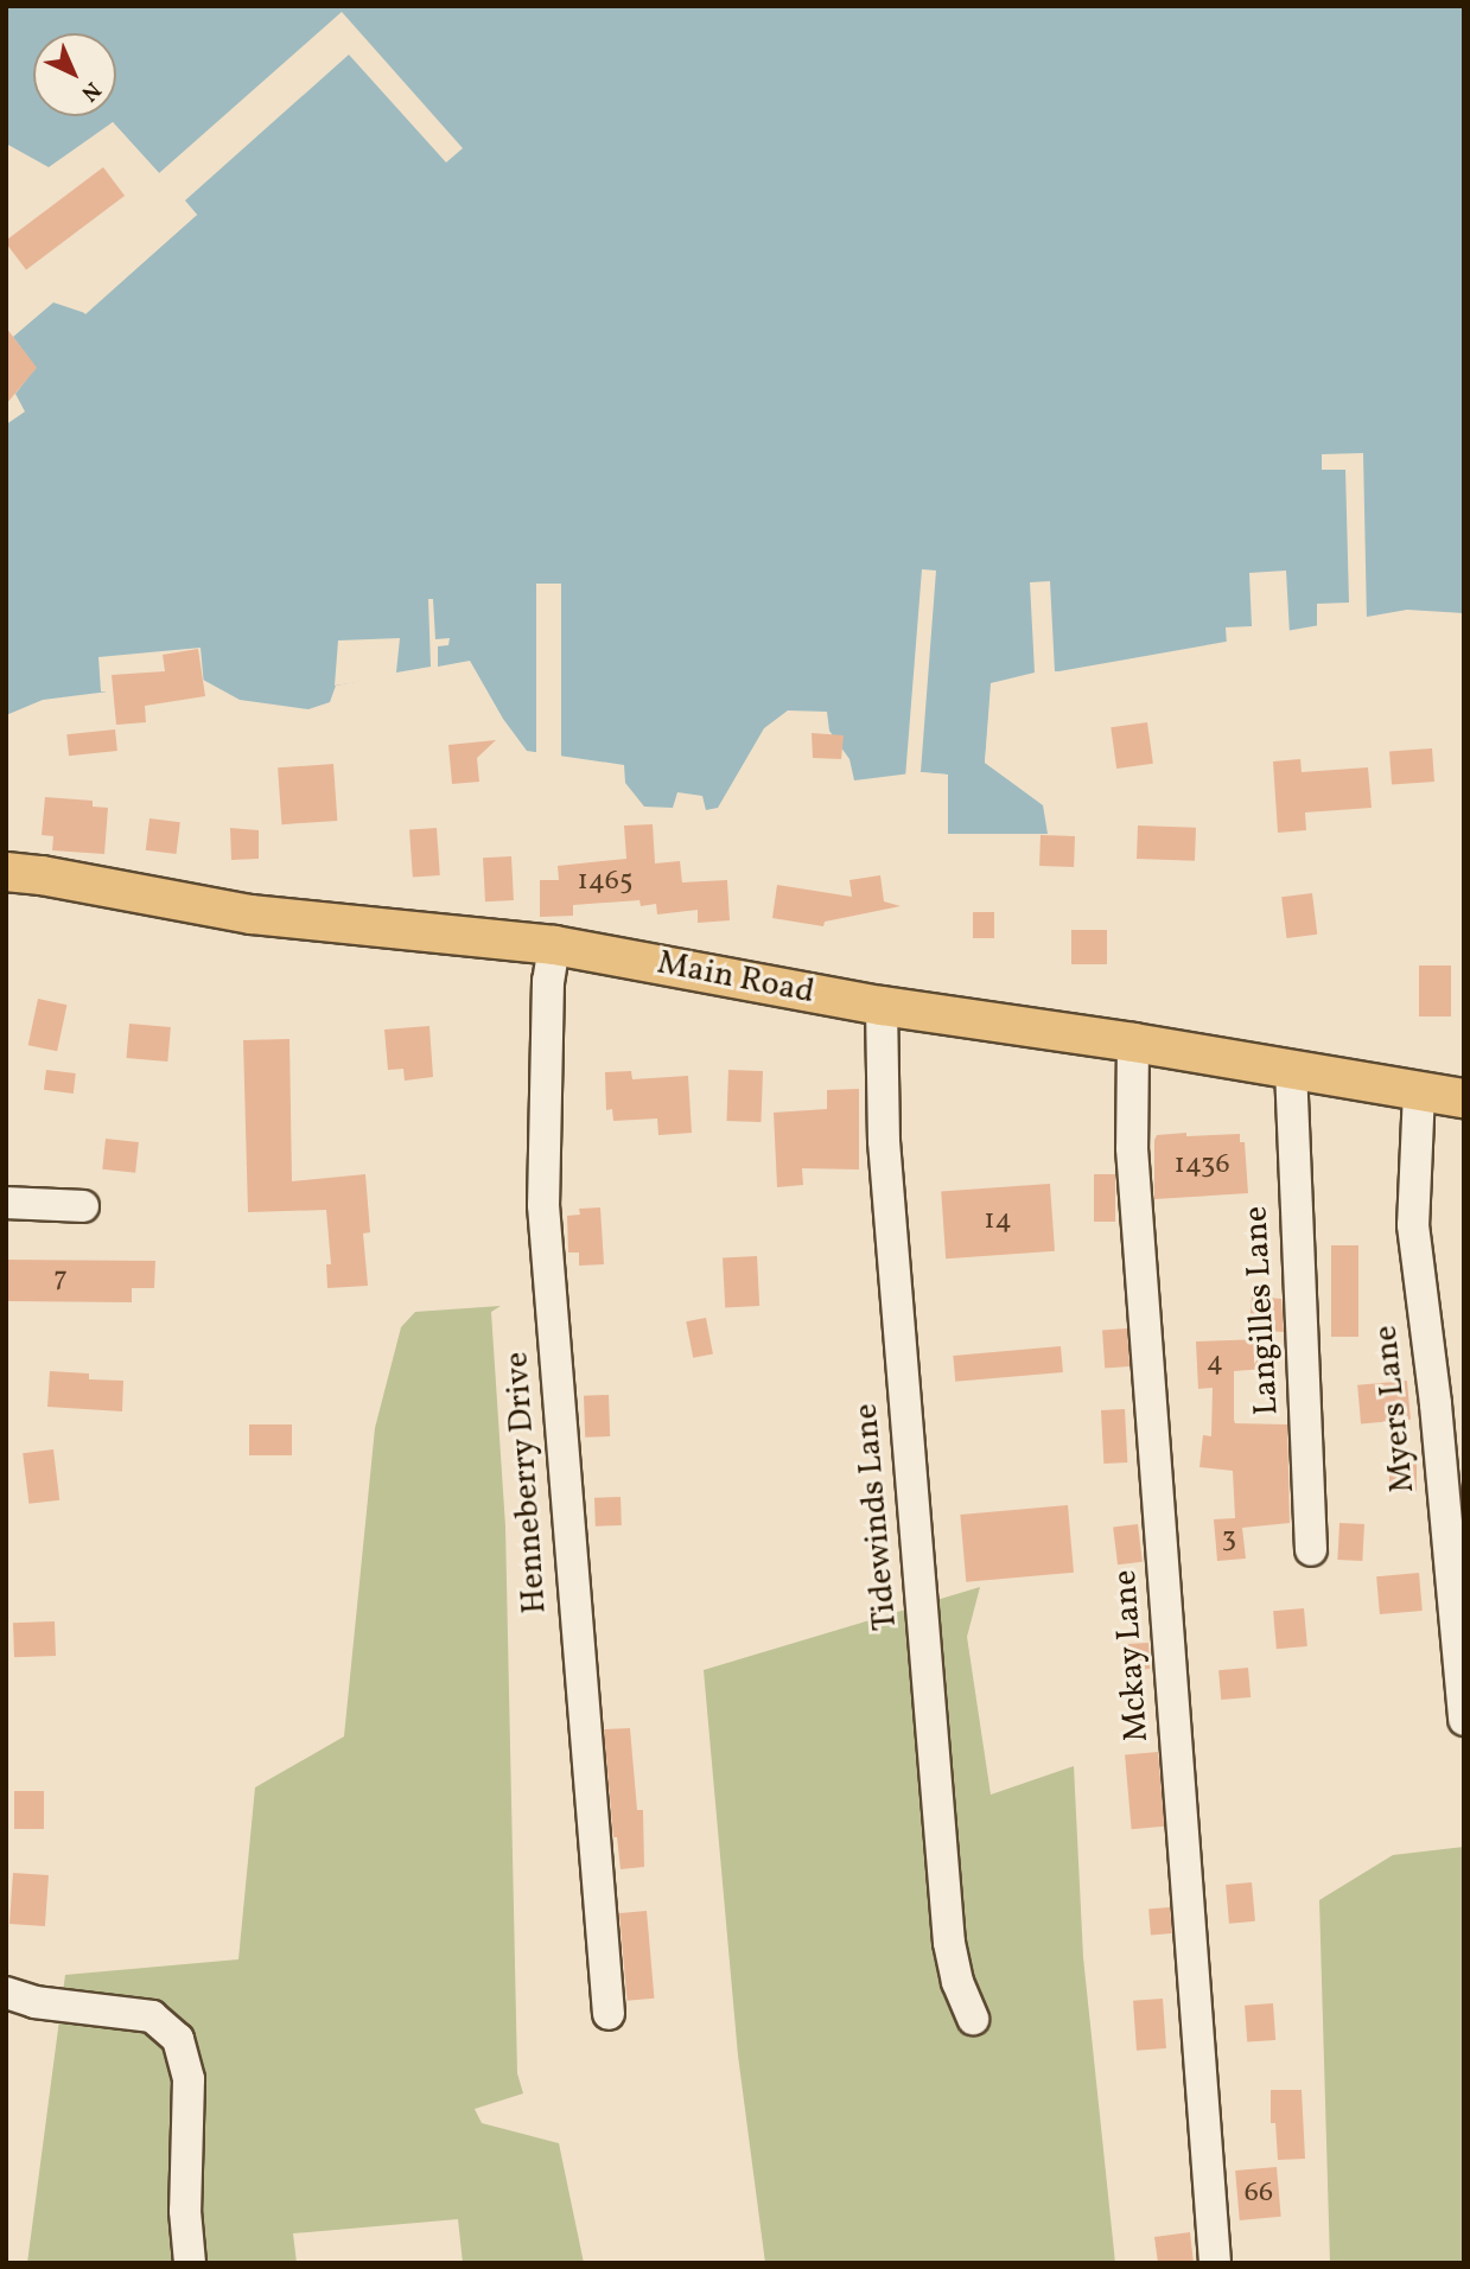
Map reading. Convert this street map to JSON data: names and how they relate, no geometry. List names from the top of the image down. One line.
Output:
{"streets":{"main road":["Main Road"],"street":["Langilles Lane","Myers Lane","Henneberry Drive","Tidewinds Lane","Mckay Lane"]},"crossings":[["Main Road","Langilles Lane"],["Main Road","Myers Lane"],["Main Road","Henneberry Drive"],["Main Road","Tidewinds Lane"],["Main Road","Mckay Lane"]],"house_numbers":["1465","1436","14","7","4","3","66"],"north":"bottom right"}
